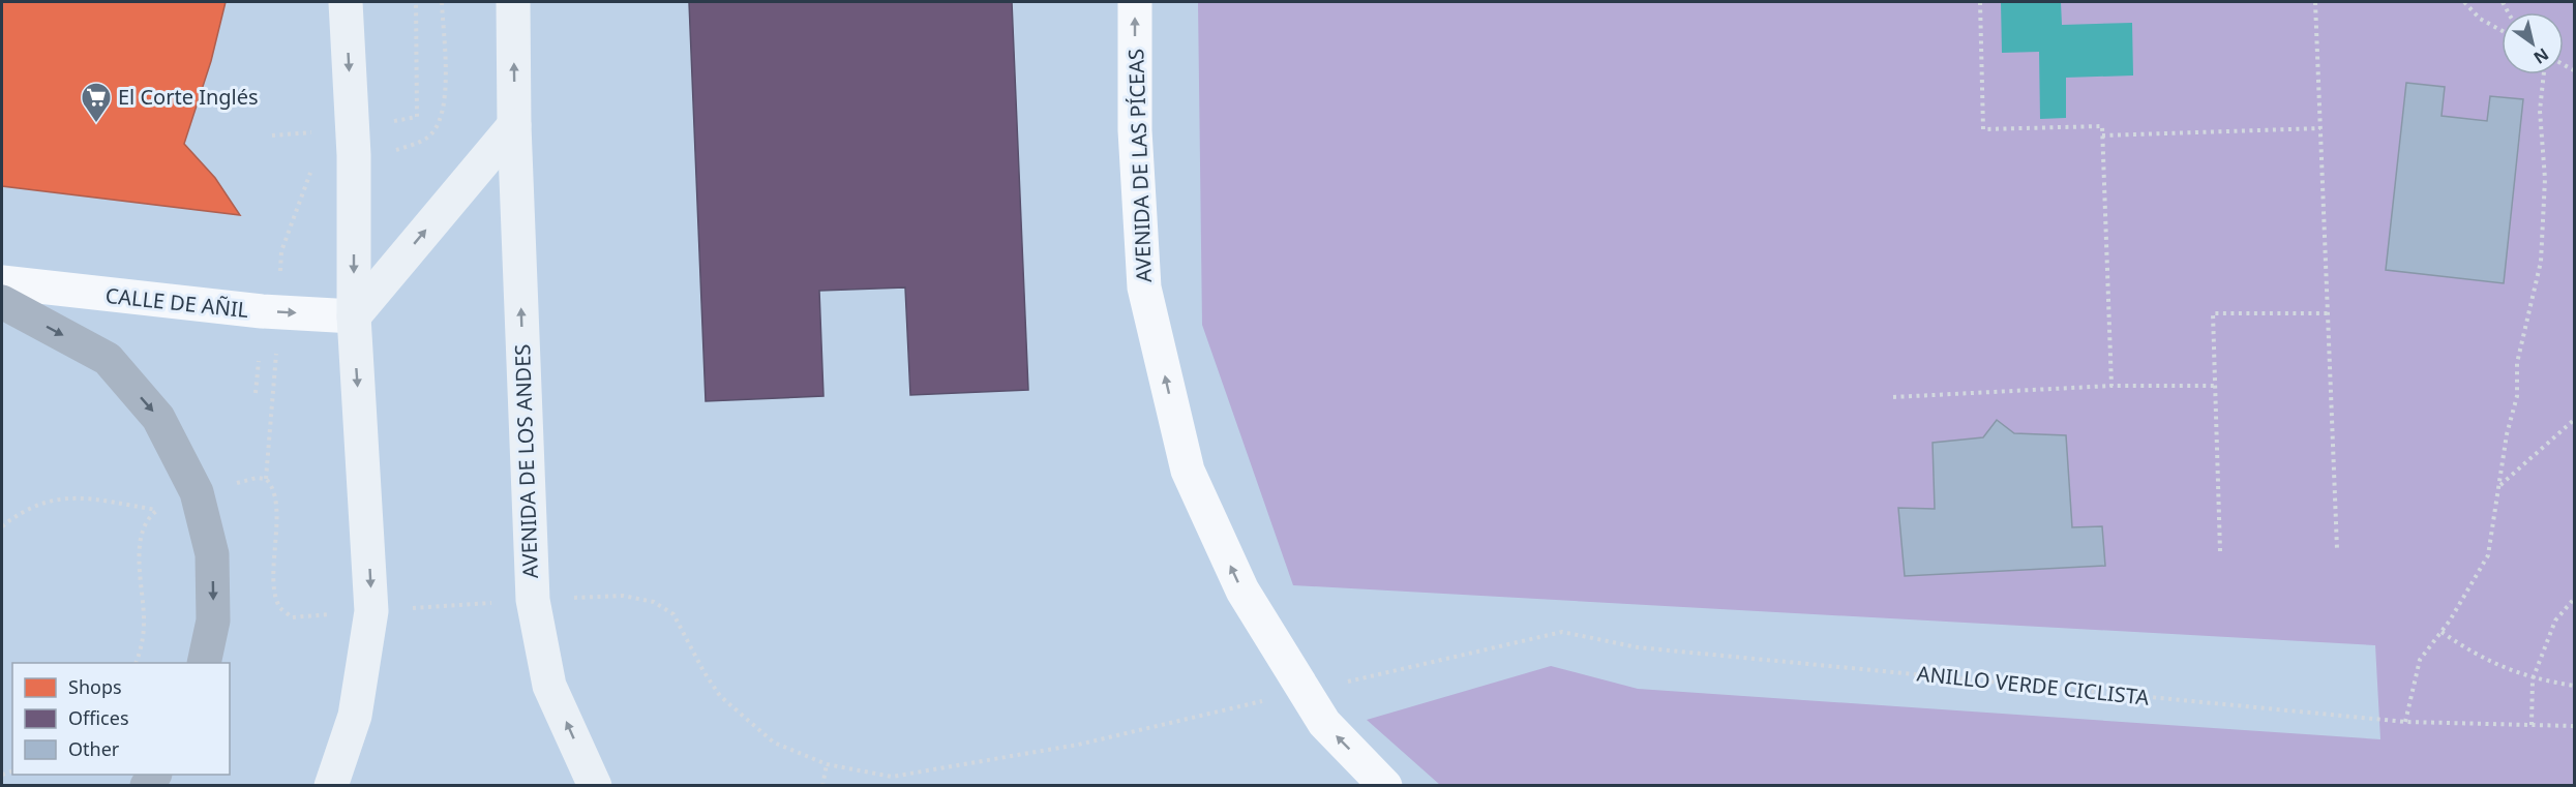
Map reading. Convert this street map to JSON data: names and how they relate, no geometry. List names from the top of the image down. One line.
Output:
{"streets":{"main road":["AVENIDA DE LOS ANDES"],"street":["AVENIDA DE LAS PÍCEAS","CALLE DE AÑIL"],"path":["ANILLO VERDE CICLISTA"]},"one_way":["AVENIDA DE LAS PÍCEAS","CALLE DE AÑIL"],"places":{"supermarket":["El Corte Inglés"]},"legend":["Shops","Offices","Other"],"north":"bottom right"}
